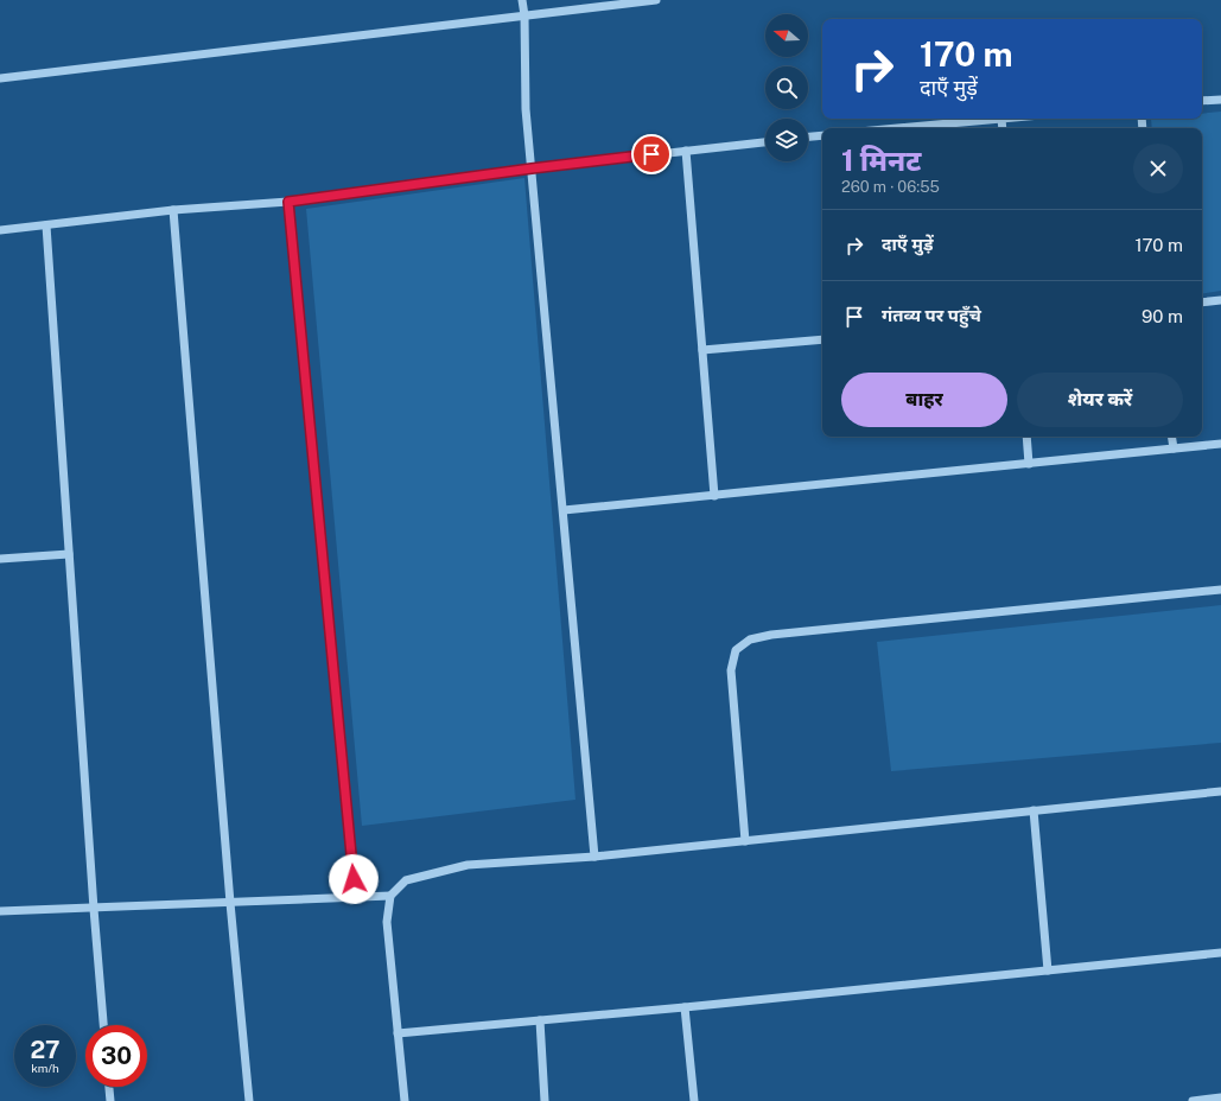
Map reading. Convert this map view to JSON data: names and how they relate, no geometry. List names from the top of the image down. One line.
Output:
{"north":"left","page":{"turn":["170 m","दाएँ मुड़ें"],"heading":["1 मिनट","260 m · 06:55"],"list":[{"name":"दाएँ मुड़ें","value":"170 m"},{"name":"गंतव्य पर पहुँचे","value":"90 m"}],"buttons":["बाहर","शेयर करें"],"speed":"27 km/h","limit":"30"}}
